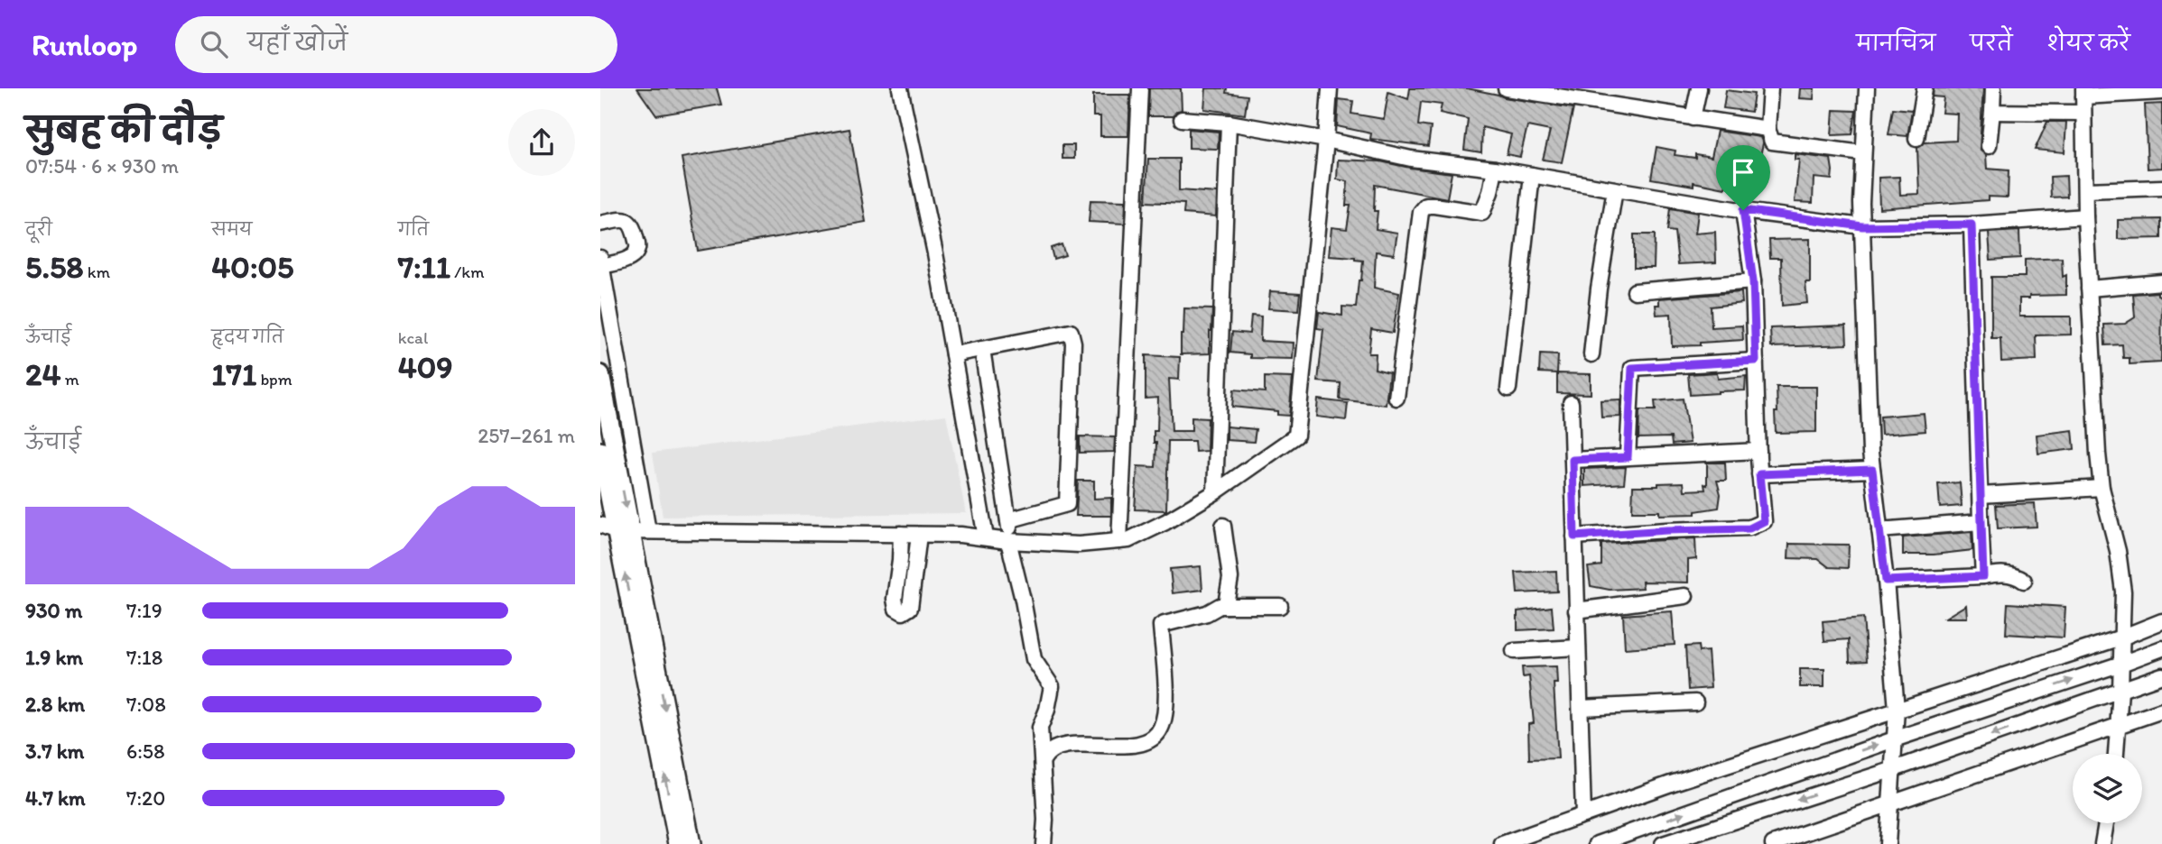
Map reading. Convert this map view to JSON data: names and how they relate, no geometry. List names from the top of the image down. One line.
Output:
{"page":{"header":"Runloop","search":"यहाँ खोजें","nav":["मानचित्र","परतें","शेयर करें"],"heading":["सुबह की दौड़","07:54 · 6 × 930 m"],"stats":[["दूरी","5.58 km"],["समय","40:05"],["गति","7:11 /km"],["ऊँचाई","24 m"],["हृदय गति","171 bpm"],["kcal","409"]],"chart":["ऊँचाई","257–261 m"],"list":[{"name":"930 m","note":"7:19"},{"name":"1.9 km","note":"7:18"},{"name":"2.8 km","note":"7:08"},{"name":"3.7 km","note":"6:58"},{"name":"4.7 km","note":"7:20"}]}}
